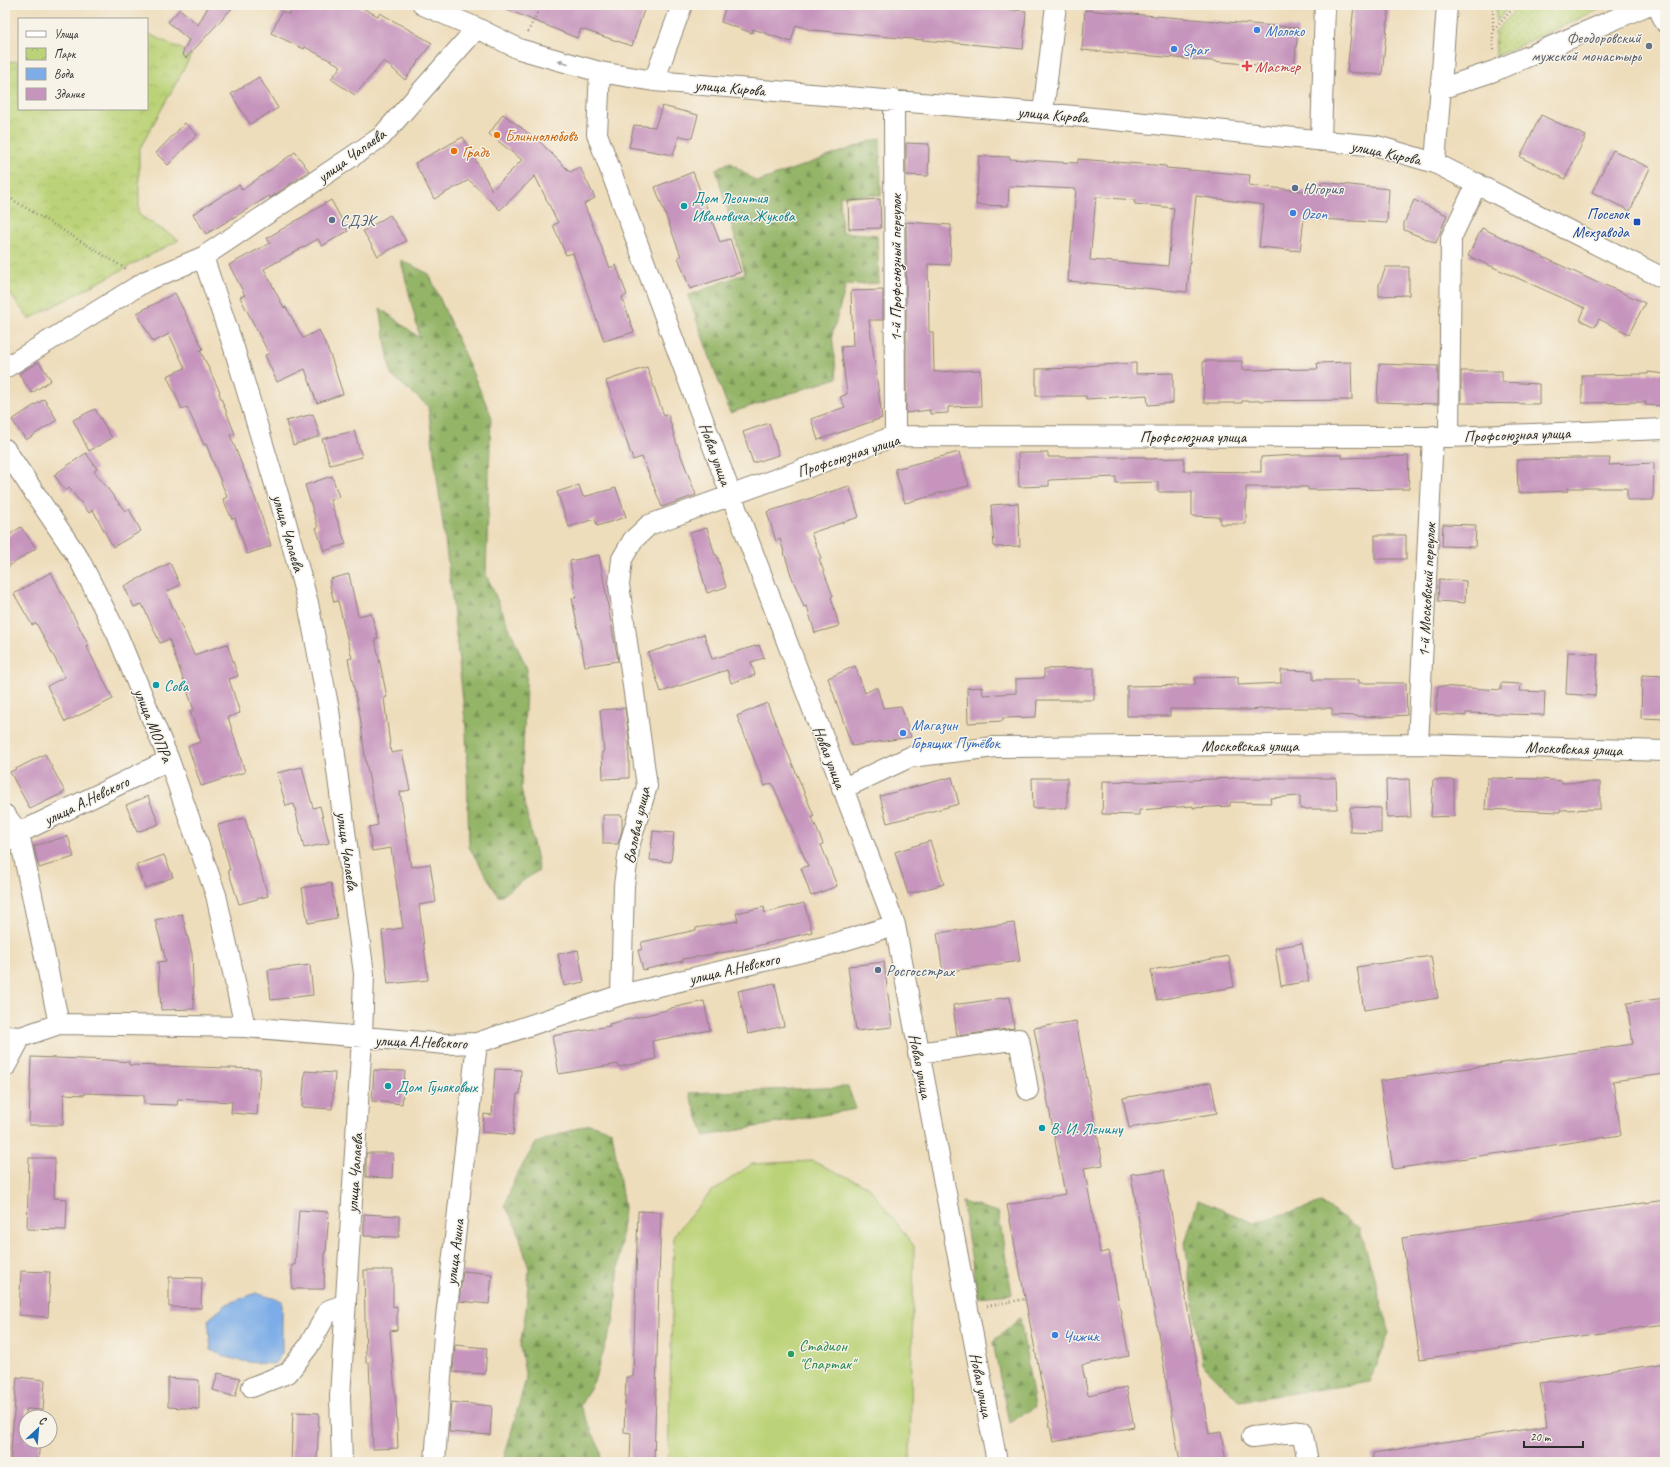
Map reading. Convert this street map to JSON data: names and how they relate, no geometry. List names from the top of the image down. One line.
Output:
{"streets":{"street":["улица Кирова","улица Чапаева","1-й Профсоюзный переулок","Профсоюзная улица","Новая улица","1-й Московский переулок","улица МОПРа","Московская улица","улица А.Невского","Валовая улица","улица Азина"]},"crossings":[["улица Кирова","улица Чапаева"],["улица Кирова","1-й Профсоюзный переулок"],["улица Кирова","Новая улица"],["улица Кирова","1-й Московский переулок"],["улица Чапаева","улица А.Невского"],["1-й Профсоюзный переулок","Профсоюзная улица"],["Профсоюзная улица","Новая улица"],["Профсоюзная улица","1-й Московский переулок"],["Профсоюзная улица","Валовая улица"],["Новая улица","Московская улица"],["Новая улица","улица А.Невского"],["1-й Московский переулок","Московская улица"],["улица МОПРа","улица А.Невского"],["улица А.Невского","Валовая улица"],["улица А.Невского","улица Азина"]],"places":{"other":["Молоко","Феодоровский мужской монастырь","Spar","Блиннолюбовъ","Градъ","Югория","Дом Леонтия Ивановича Жукова","Ozon","СДЭК","Сова","Магазин Горящих Путёвок","Росгосстрах","Дом Гуняковых","В. И. Ленину","Чижик","Стадион \"Спартак\""],"health":["Мастер"],"transit":["Поселок Мехзавода"]},"legend":["Улица","Парк","Вода","Здание"],"scale_bar":"20 m","north":"top right"}
